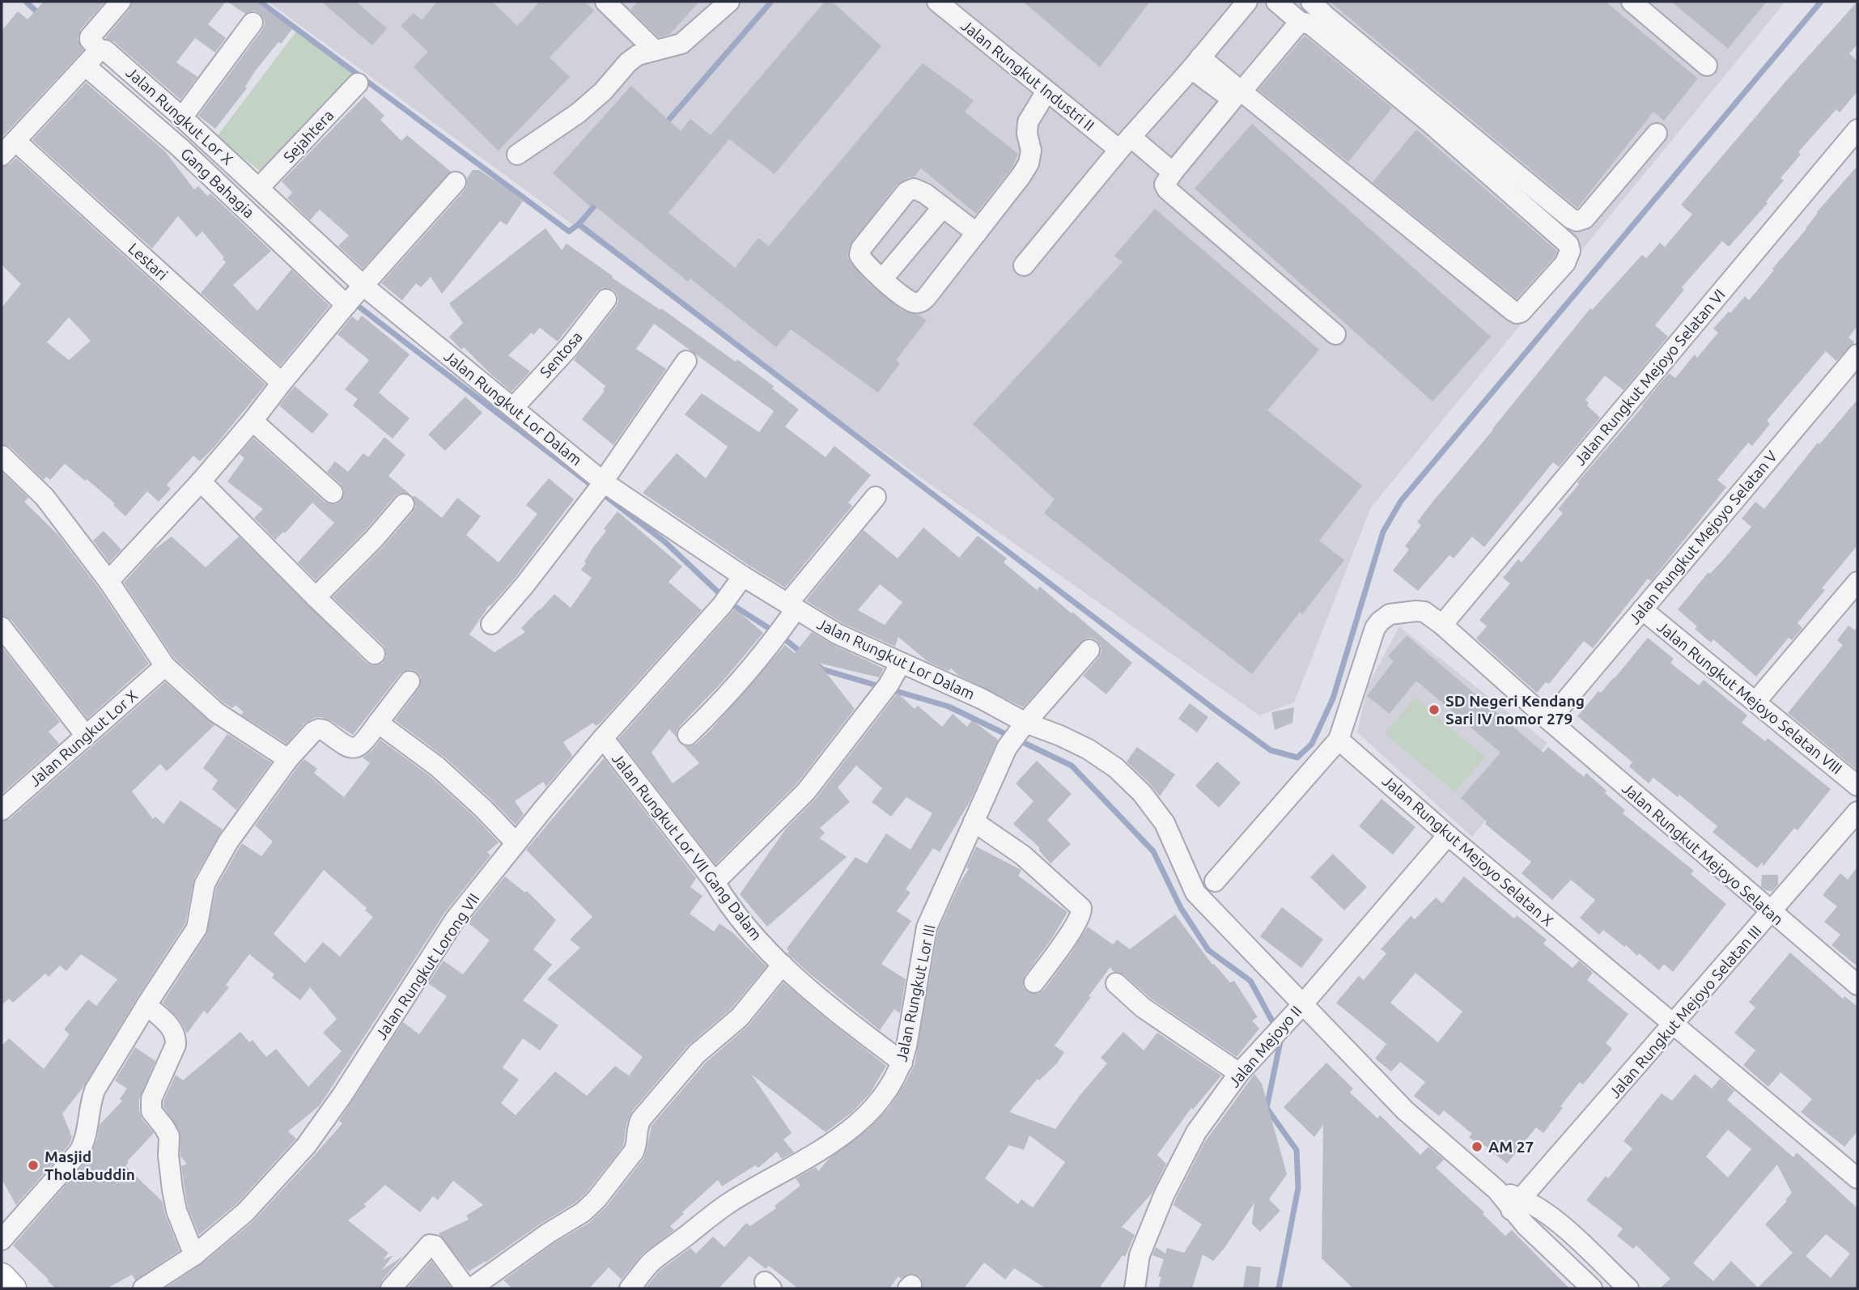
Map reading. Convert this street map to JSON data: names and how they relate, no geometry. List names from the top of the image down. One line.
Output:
{"streets":{"street":["Jalan Rungkut Industri II","Jalan Rungkut Lor X","Sejahtera","Gang Bahagia","Lestari","Sentosa","Jalan Rungkut Mejoyo Selatan VI","Jalan Rungkut Lor Dalam","Jalan Rungkut Mejoyo Selatan V","Jalan Rungkut Mejoyo Selatan VIII","Jalan Rungkut Lor VII Gang Dalam","Jalan Rungkut Mejoyo Selatan X","Jalan Rungkut Mejoyo Selatan","Jalan Rungkut Lorong VII","Jalan Rungkut Lor III","Jalan Rungkut Mejoyo Selatan III","Jalan Mejoyo II"]},"crossings":[["Jalan Rungkut Lor X","Sejahtera"],["Jalan Rungkut Lor X","Gang Bahagia"],["Jalan Rungkut Lor X","Jalan Rungkut Lor Dalam"],["Gang Bahagia","Jalan Rungkut Lor Dalam"],["Sentosa","Jalan Rungkut Lor Dalam"],["Jalan Rungkut Lor Dalam","Jalan Rungkut Lorong VII"],["Jalan Rungkut Lor Dalam","Jalan Rungkut Lor III"],["Jalan Rungkut Lor Dalam","Jalan Mejoyo II"],["Jalan Rungkut Mejoyo Selatan V","Jalan Rungkut Mejoyo Selatan VIII"],["Jalan Rungkut Mejoyo Selatan V","Jalan Rungkut Mejoyo Selatan"],["Jalan Rungkut Lor VII Gang Dalam","Jalan Rungkut Lorong VII"],["Jalan Rungkut Lor VII Gang Dalam","Jalan Rungkut Lor III"],["Jalan Rungkut Mejoyo Selatan X","Jalan Rungkut Mejoyo Selatan III"],["Jalan Rungkut Mejoyo Selatan X","Jalan Mejoyo II"],["Jalan Rungkut Mejoyo Selatan","Jalan Rungkut Mejoyo Selatan III"]],"places":["SD Negeri Kendang Sari IV nomor 279","AM 27","Masjid Tholabuddin"]}
